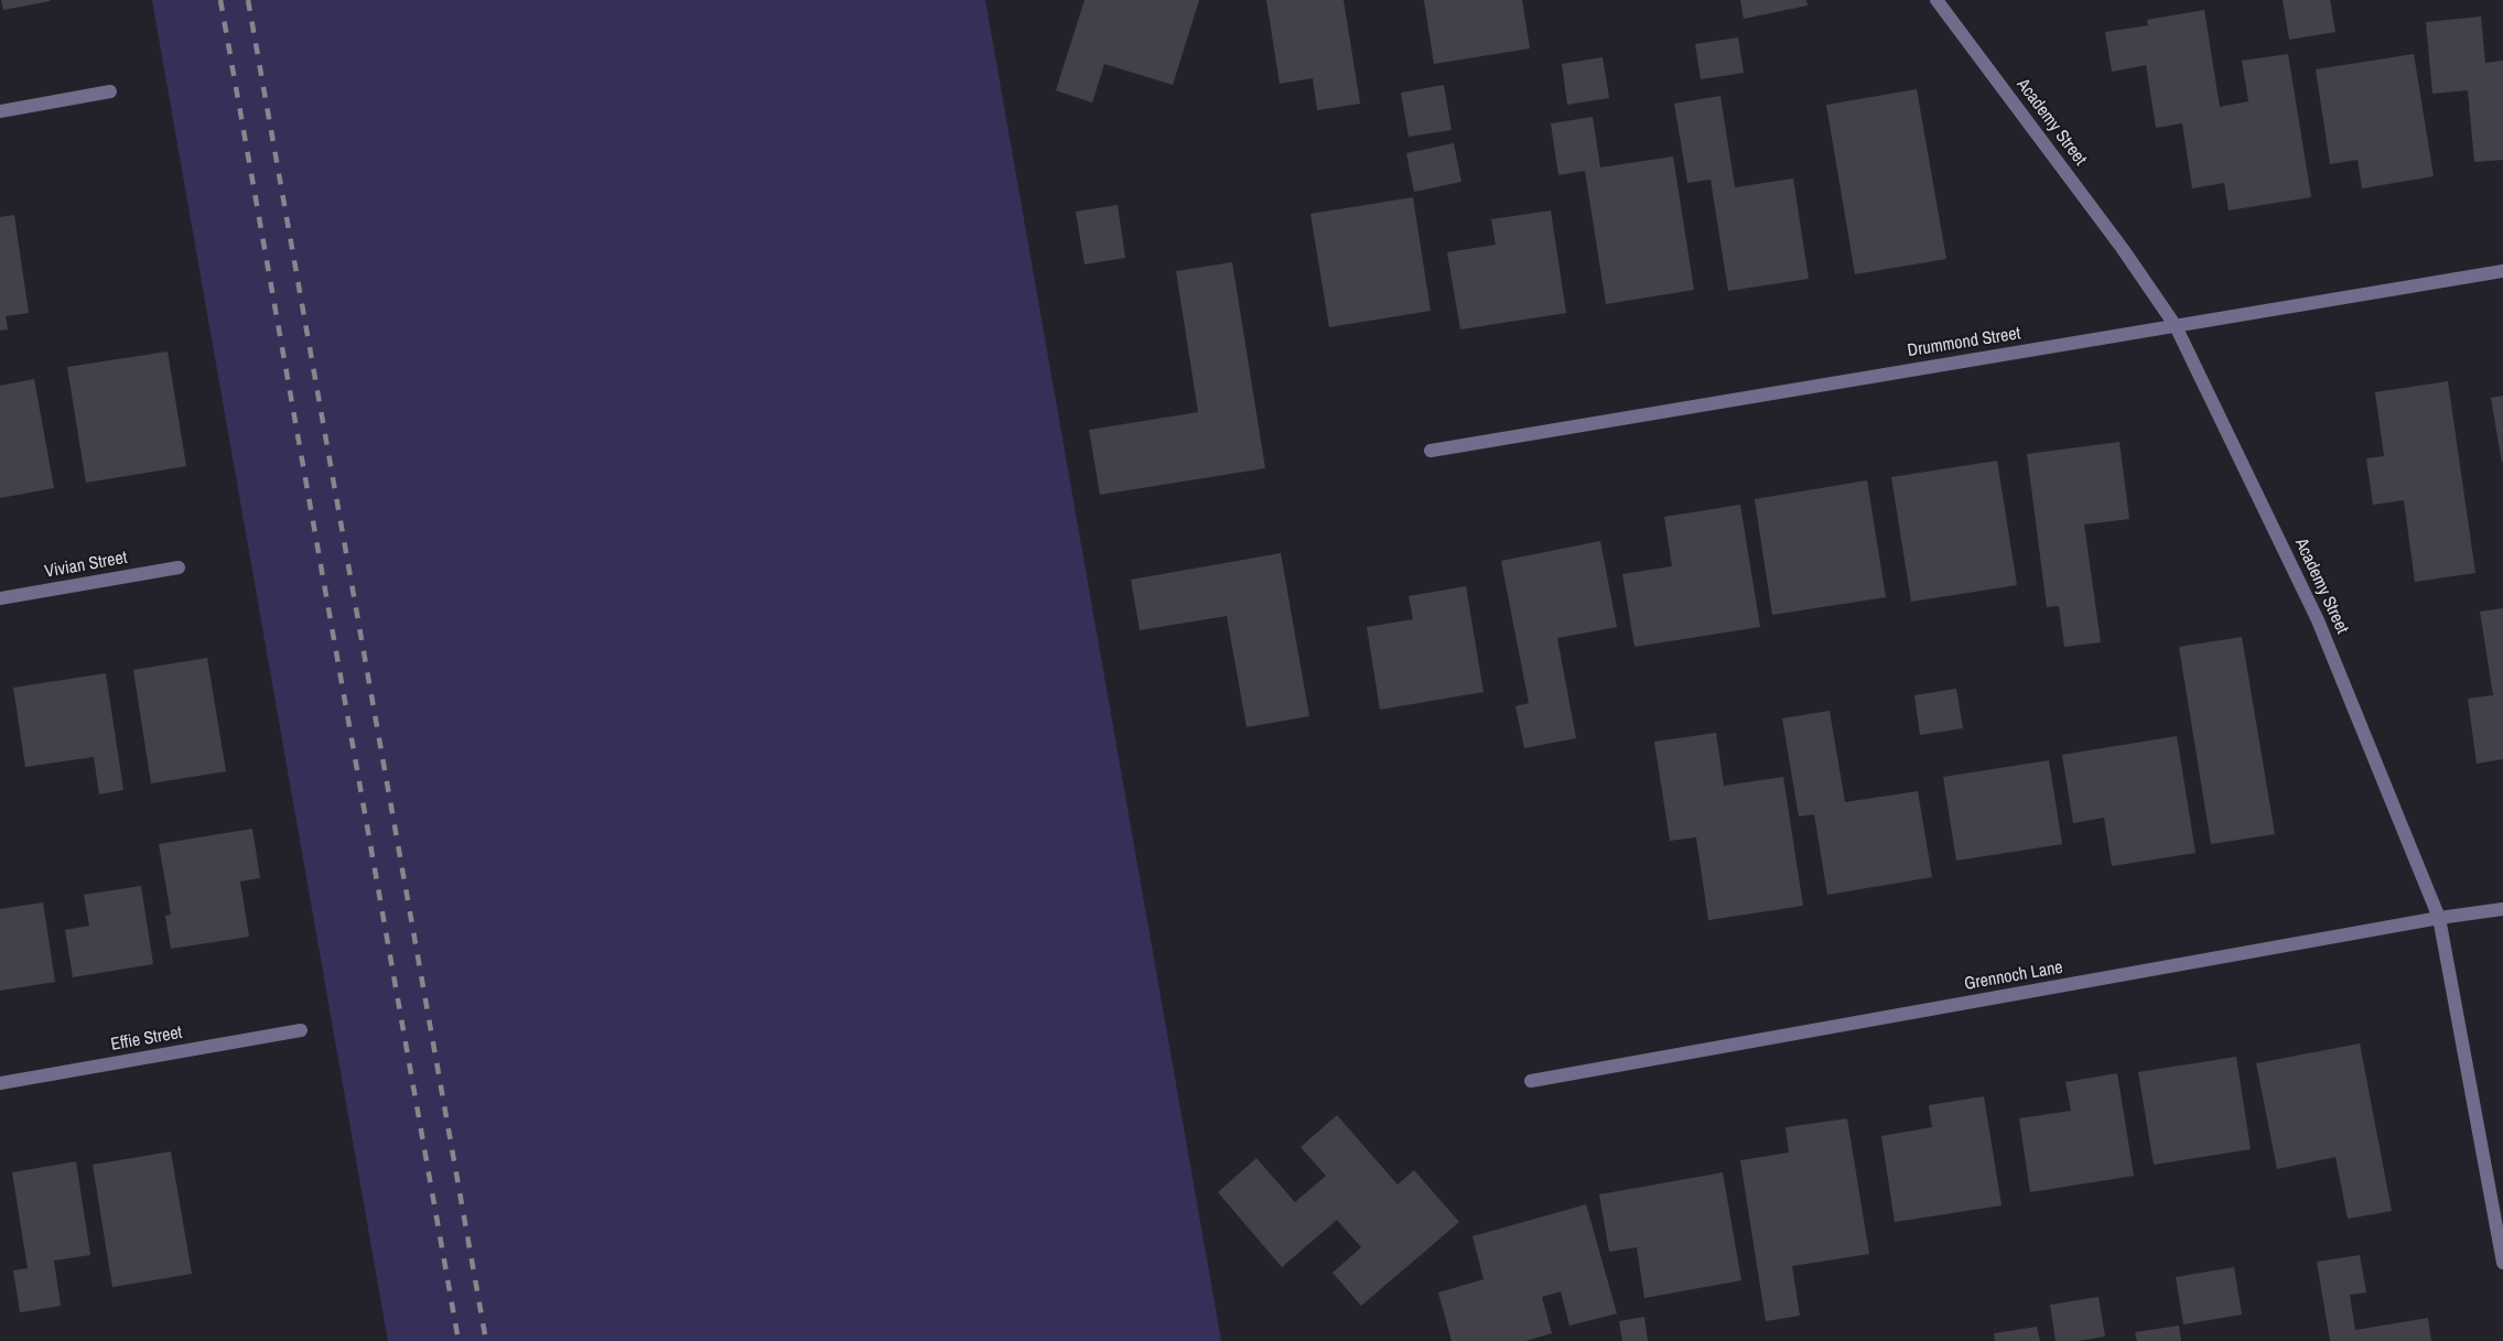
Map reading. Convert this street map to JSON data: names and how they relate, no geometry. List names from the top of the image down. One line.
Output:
{"streets":{"street":["Academy Street","Drummond Street","Vivian Street","Grennoch Lane","Effie Street"]},"crossings":[["Academy Street","Drummond Street"],["Academy Street","Grennoch Lane"]]}
